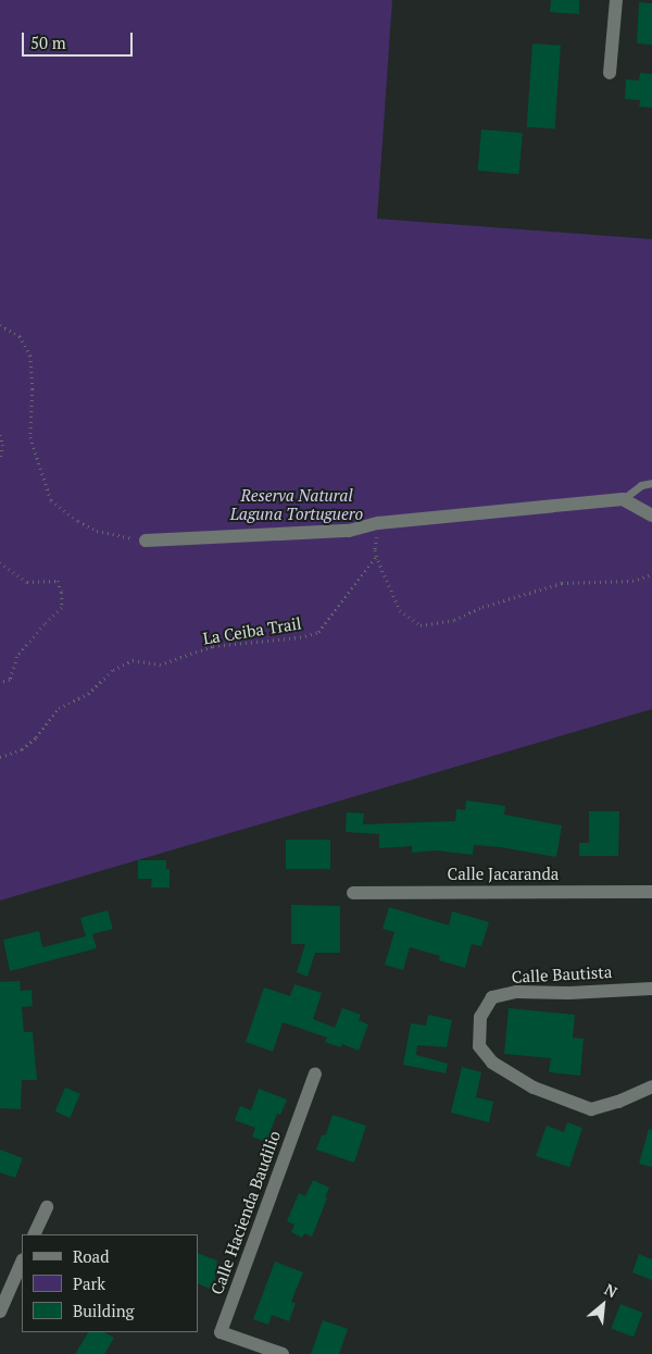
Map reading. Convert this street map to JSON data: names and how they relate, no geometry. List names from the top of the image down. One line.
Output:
{"streets":{"street":["Calle Jacaranda","Calle Bautista","Calle Hacienda Baudilio"],"path":["La Ceiba Trail"]},"parks":["Reserva Natural Laguna Tortuguero"],"legend":["Road","Park","Building"],"scale_bar":"50 m","north":"top right"}
